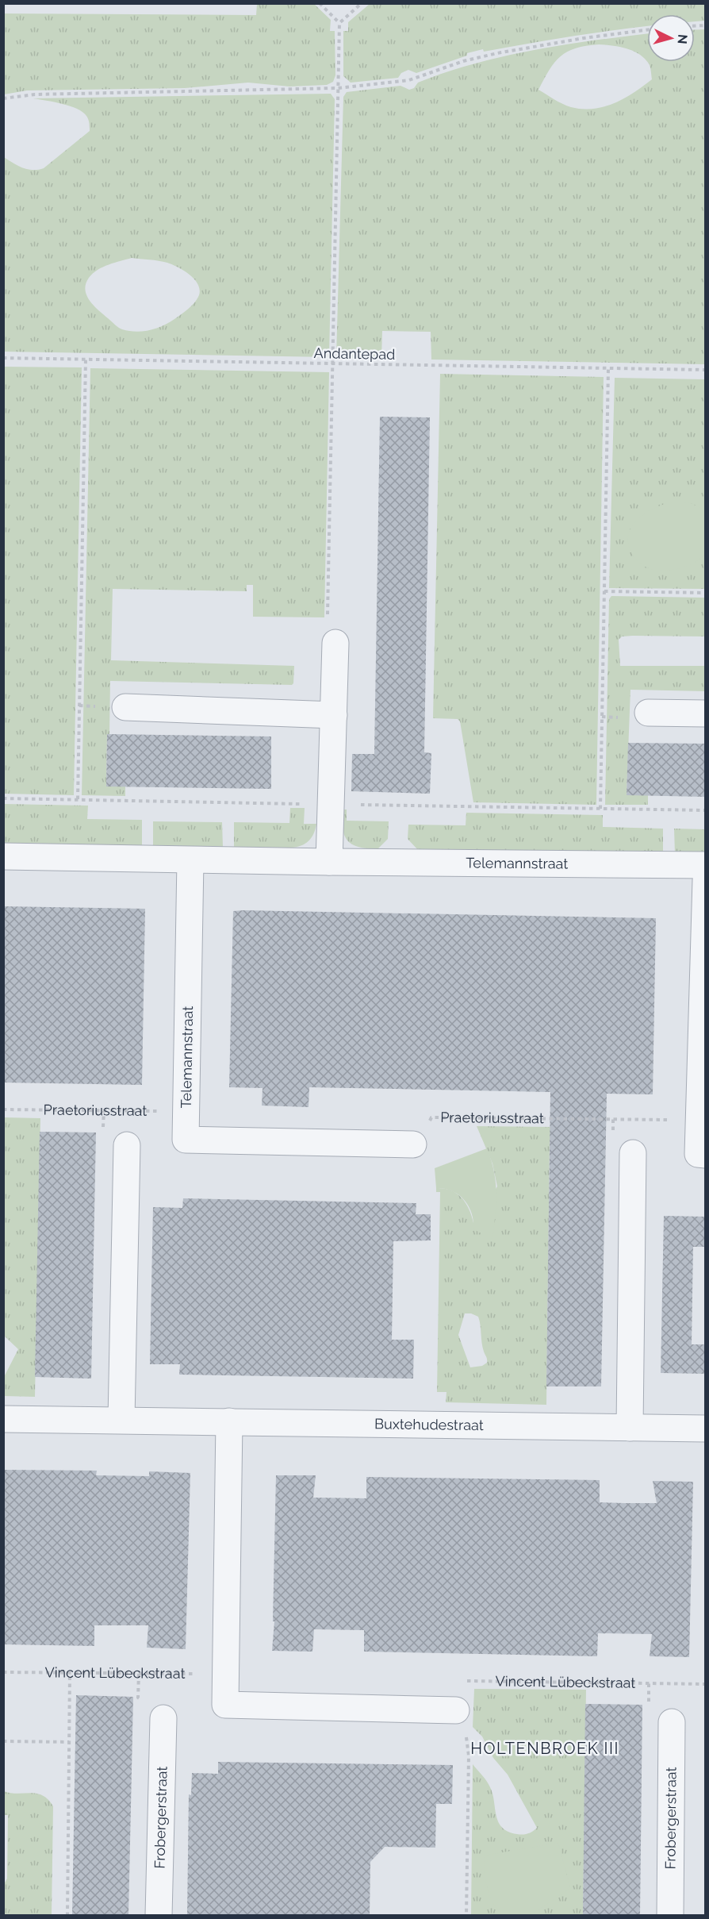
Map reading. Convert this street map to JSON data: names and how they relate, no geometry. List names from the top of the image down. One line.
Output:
{"streets":{"street":["Telemannstraat","Buxtehudestraat","Frobergerstraat"],"path":["Andantepad","Praetoriusstraat","Vincent Lübeckstraat"]},"crossings":[["Telemannstraat","Praetoriusstraat"]],"districts":["HOLTENBROEK III"],"north":"right"}
